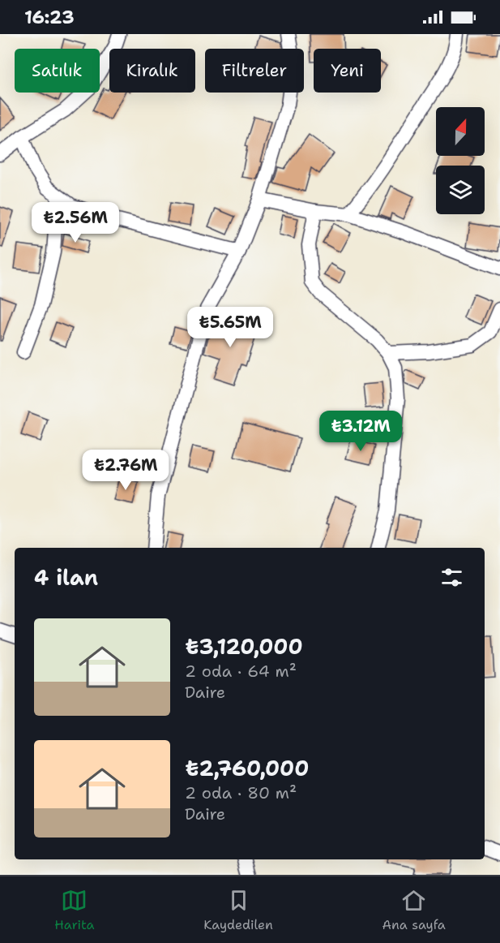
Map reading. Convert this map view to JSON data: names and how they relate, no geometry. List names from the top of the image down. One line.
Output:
{"north":"top","page":{"status":"16:23","chip":["Satılık","Kiralık","Filtreler","Yeni"],"price":["₺2.56M","₺5.65M","₺3.12M","₺2.76M"],"heading":"4 ilan","list":[{"name":"₺3,120,000","note":"2 oda · 64 m² · Daire"},{"name":"₺2,760,000","note":"2 oda · 80 m² · Daire"}],"tabs":["Harita","Kaydedilen","Ana sayfa"]}}
